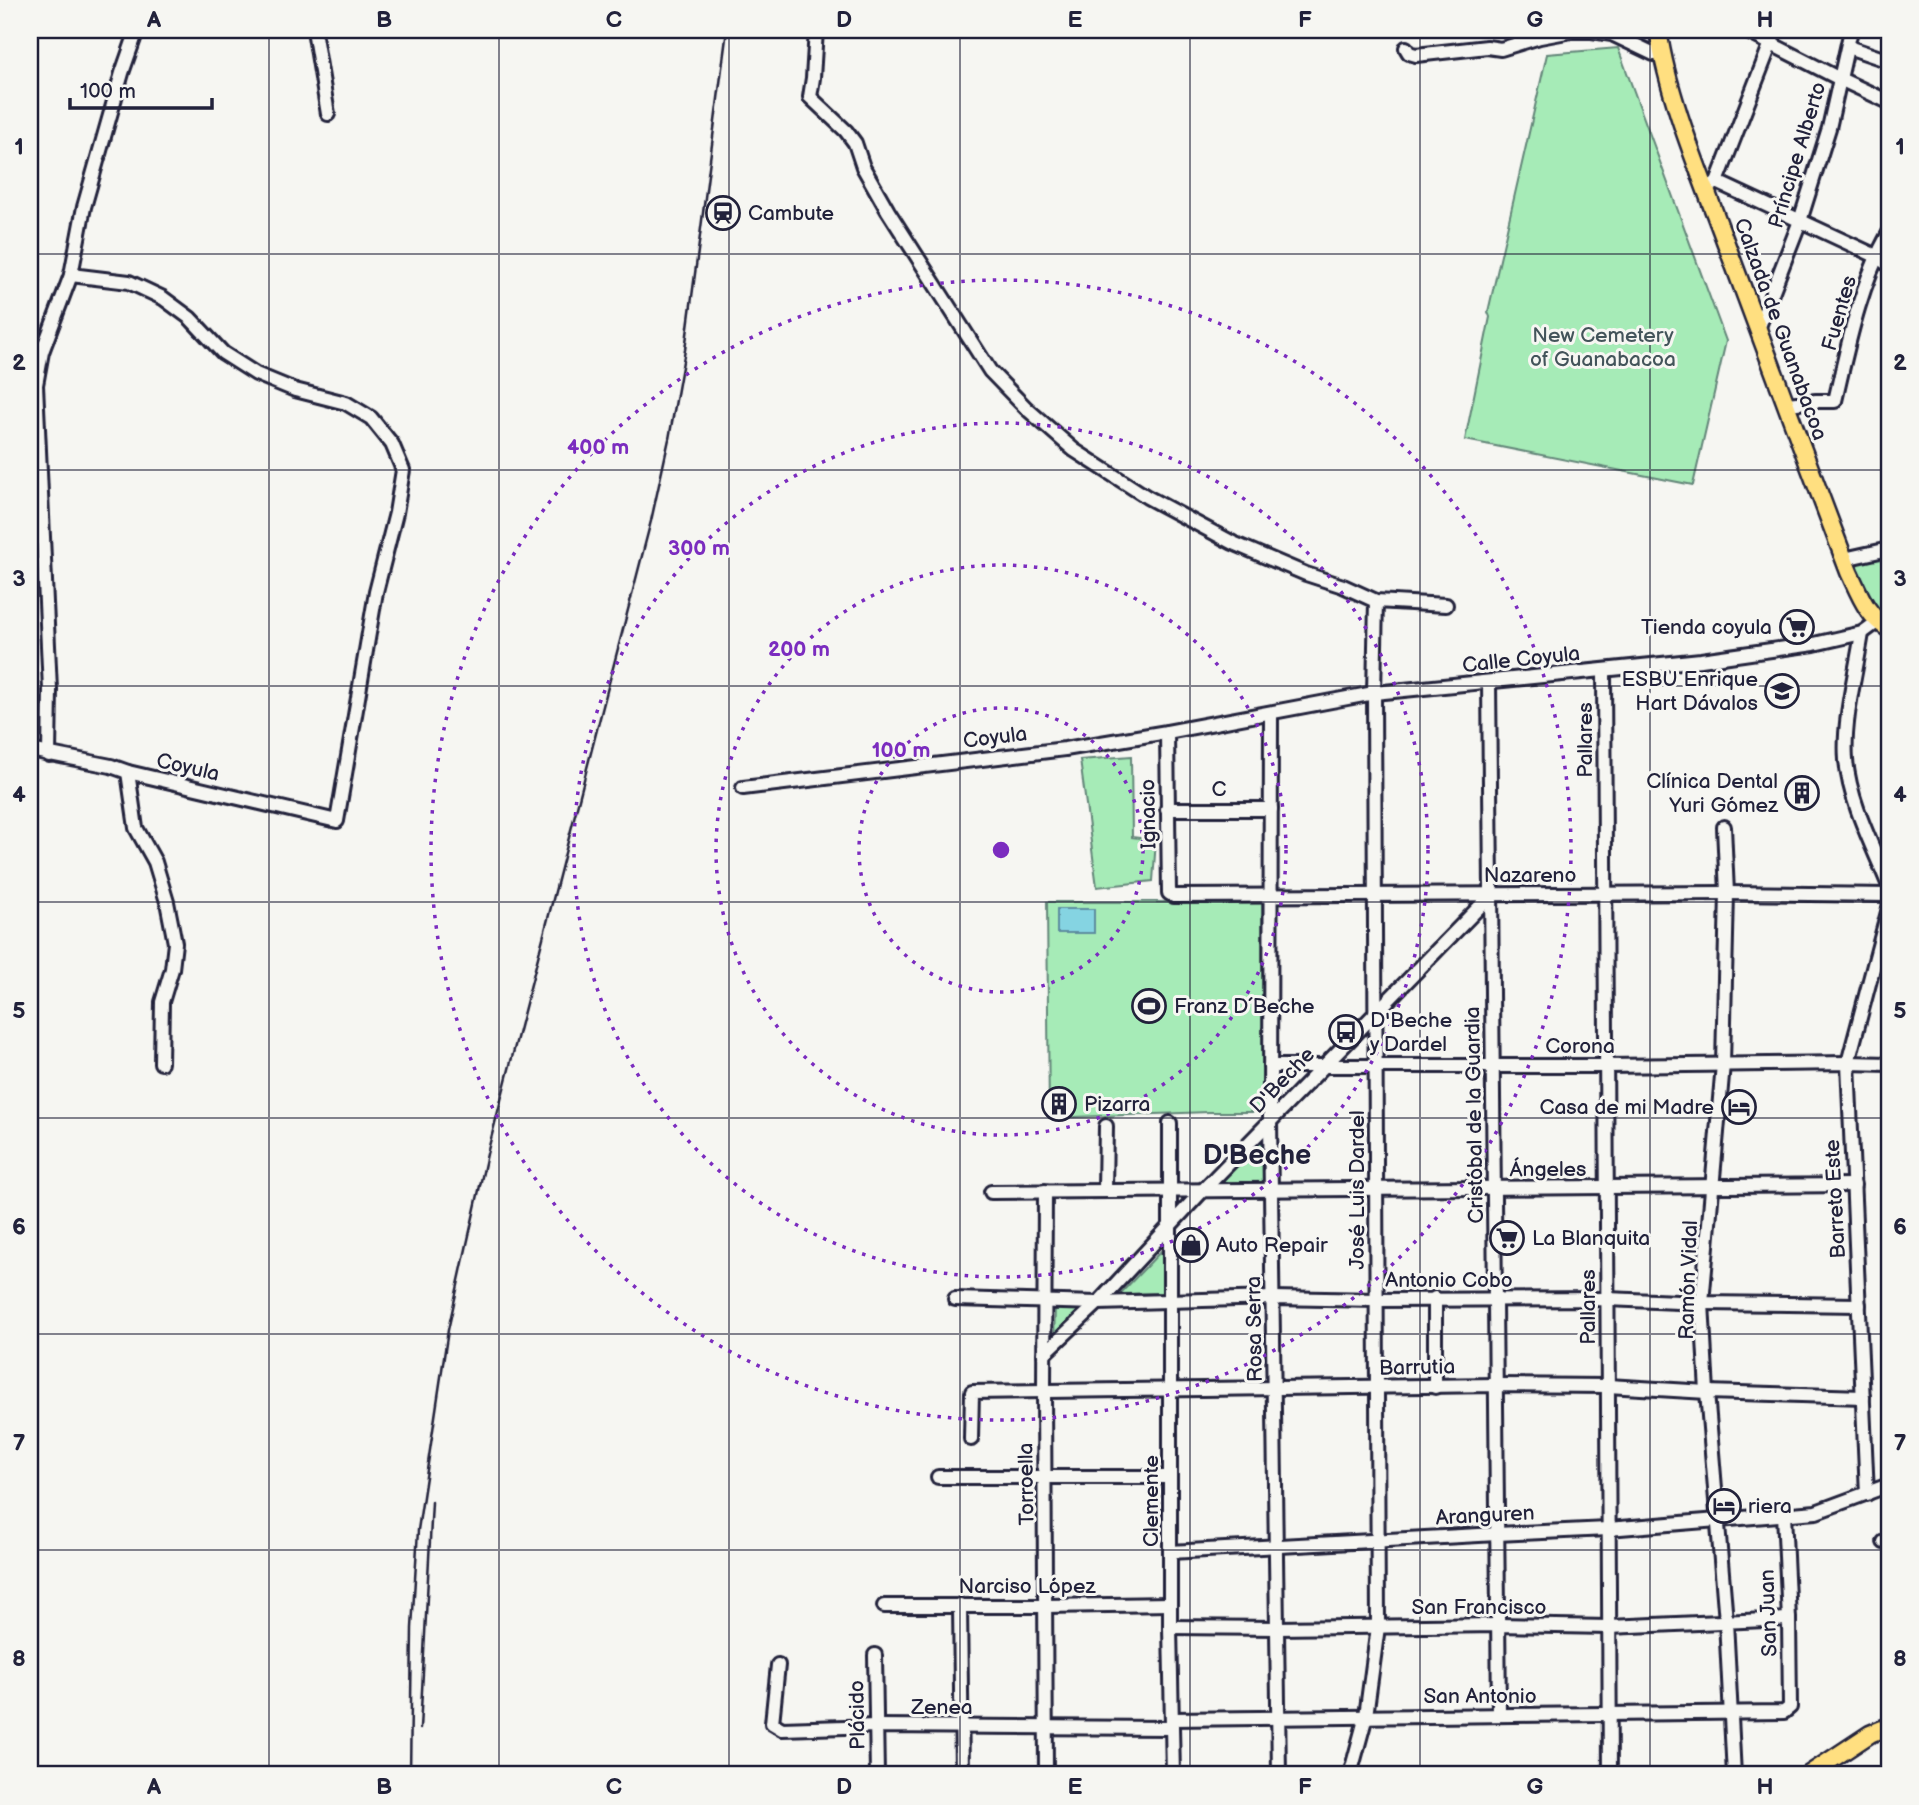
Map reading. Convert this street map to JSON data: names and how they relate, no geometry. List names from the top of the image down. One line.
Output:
{"streets":{"main road":["Calzada de Guanabacoa"],"street":["Príncipe Alberto","Fuentes","Calle Coyula","Coyula","Pallares","C","Ignacio","Nazareno","Corona","D'Beche","Cristóbal de la Guardia","Ángeles","José Luis Dardel","Barreto Este","Antonio Cobo","Ramón Vidal","Rosa Serra","Barrutia","Torroella","Clemente","Aranguren","Narciso López","San Francisco","San Juan","San Antonio","Zenea","Plácido"]},"crossings":[["Príncipe Alberto","Calzada de Guanabacoa"],["Fuentes","Calzada de Guanabacoa"],["Calzada de Guanabacoa","Calle Coyula"],["Calle Coyula","Coyula"],["Calle Coyula","Pallares"],["Calle Coyula","Ignacio"],["Calle Coyula","Cristóbal de la Guardia"],["Calle Coyula","José Luis Dardel"],["Calle Coyula","Rosa Serra"],["Coyula","Ignacio"],["Pallares","Nazareno"],["Pallares","Corona"],["Pallares","Ángeles"],["Pallares","Antonio Cobo"],["Pallares","Barrutia"],["Pallares","Aranguren"],["Pallares","San Francisco"],["Pallares","San Antonio"],["C","Ignacio"],["C","Rosa Serra"],["Ignacio","Nazareno"],["Nazareno","D'Beche"],["Nazareno","Cristóbal de la Guardia"],["Nazareno","José Luis Dardel"],["Nazareno","Ramón Vidal"],["Nazareno","Rosa Serra"],["Corona","D'Beche"],["Corona","Cristóbal de la Guardia"],["Corona","José Luis Dardel"],["Corona","Barreto Este"],["Corona","Ramón Vidal"],["Corona","Rosa Serra"],["D'Beche","Cristóbal de la Guardia"],["D'Beche","Ángeles"],["D'Beche","José Luis Dardel"],["D'Beche","Antonio Cobo"],["D'Beche","Rosa Serra"],["D'Beche","Torroella"],["D'Beche","Clemente"],["Cristóbal de la Guardia","Ángeles"],["Cristóbal de la Guardia","Antonio Cobo"],["Cristóbal de la Guardia","Barrutia"],["Cristóbal de la Guardia","Aranguren"],["Cristóbal de la Guardia","San Francisco"],["Cristóbal de la Guardia","San Antonio"],["Ángeles","José Luis Dardel"],["Ángeles","Barreto Este"],["Ángeles","Ramón Vidal"],["Ángeles","Rosa Serra"],["Ángeles","Torroella"],["Ángeles","Clemente"],["José Luis Dardel","Antonio Cobo"],["José Luis Dardel","Barrutia"],["José Luis Dardel","Aranguren"],["José Luis Dardel","San Francisco"],["José Luis Dardel","San Antonio"],["Barreto Este","Antonio Cobo"],["Barreto Este","Barrutia"],["Barreto Este","Aranguren"],["Antonio Cobo","Ramón Vidal"],["Antonio Cobo","Rosa Serra"],["Antonio Cobo","Torroella"],["Antonio Cobo","Clemente"],["Ramón Vidal","Barrutia"],["Ramón Vidal","Aranguren"],["Ramón Vidal","San Francisco"],["Ramón Vidal","San Antonio"],["Rosa Serra","Barrutia"],["Rosa Serra","Aranguren"],["Rosa Serra","San Francisco"],["Rosa Serra","San Antonio"],["Barrutia","Torroella"],["Barrutia","Clemente"],["Torroella","Narciso López"],["Torroella","Zenea"],["Clemente","Aranguren"],["Clemente","Narciso López"],["Clemente","San Francisco"],["Clemente","San Antonio"],["Clemente","Zenea"],["Aranguren","San Juan"],["San Francisco","San Juan"],["San Juan","San Antonio"],["San Antonio","Zenea"],["Zenea","Plácido"]],"districts":["D'Beche"],"parks":["New Cemetery of Guanabacoa"],"places":{"station":["Cambute"],"supermarket":["Tienda coyula","La Blanquita"],"school or university":["ESBU Enrique Hart Dávalos"],"building":["Clínica Dental Yuri Gómez","Pizarra"],"sports":["Franz D´Beche"],"bus stop":["D'Beche y Dardel"],"hotel":["Casa de mi Madre","riera"],"shop":["Auto Repair"]},"scale_bar":"100 m","grid":{"columns":["A","B","C","D","E","F","G","H"],"rows":["1","2","3","4","5","6","7","8"]},"rings":["400 m","300 m","200 m","100 m"]}
